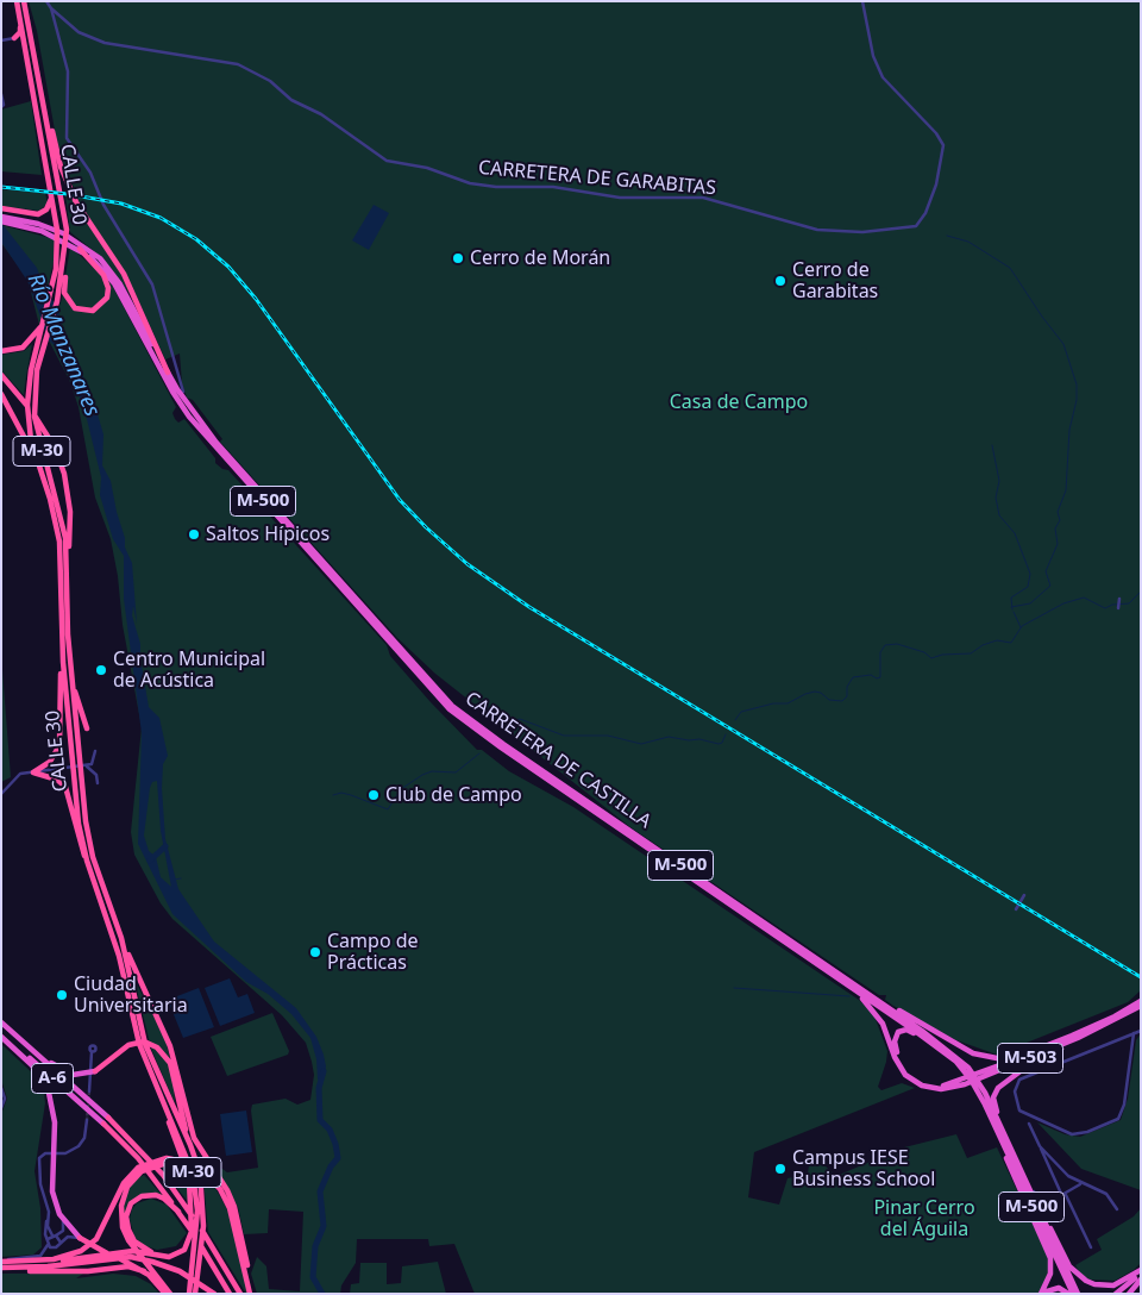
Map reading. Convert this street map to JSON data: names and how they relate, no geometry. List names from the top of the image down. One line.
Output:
{"streets":{"highway":["CALLE 30","M-30","M-500","CARRETERA DE CASTILLA","M-503","A-6"],"street":["CARRETERA DE GARABITAS"]},"crossings":[["CALLE 30","M-30"],["M-500","CARRETERA DE CASTILLA"],["M-500","M-503"],["CARRETERA DE CASTILLA","M-503"]],"water":["Río Manzanares"],"parks":["Casa de Campo","Pinar Cerro del Águila"],"places":["Cerro de Morán","Cerro de Garabitas","Saltos Hípicos","Centro Municipal de Acústica","Club de Campo","Campo de Prácticas","Ciudad Universitaria","Campus IESE Business School"]}
